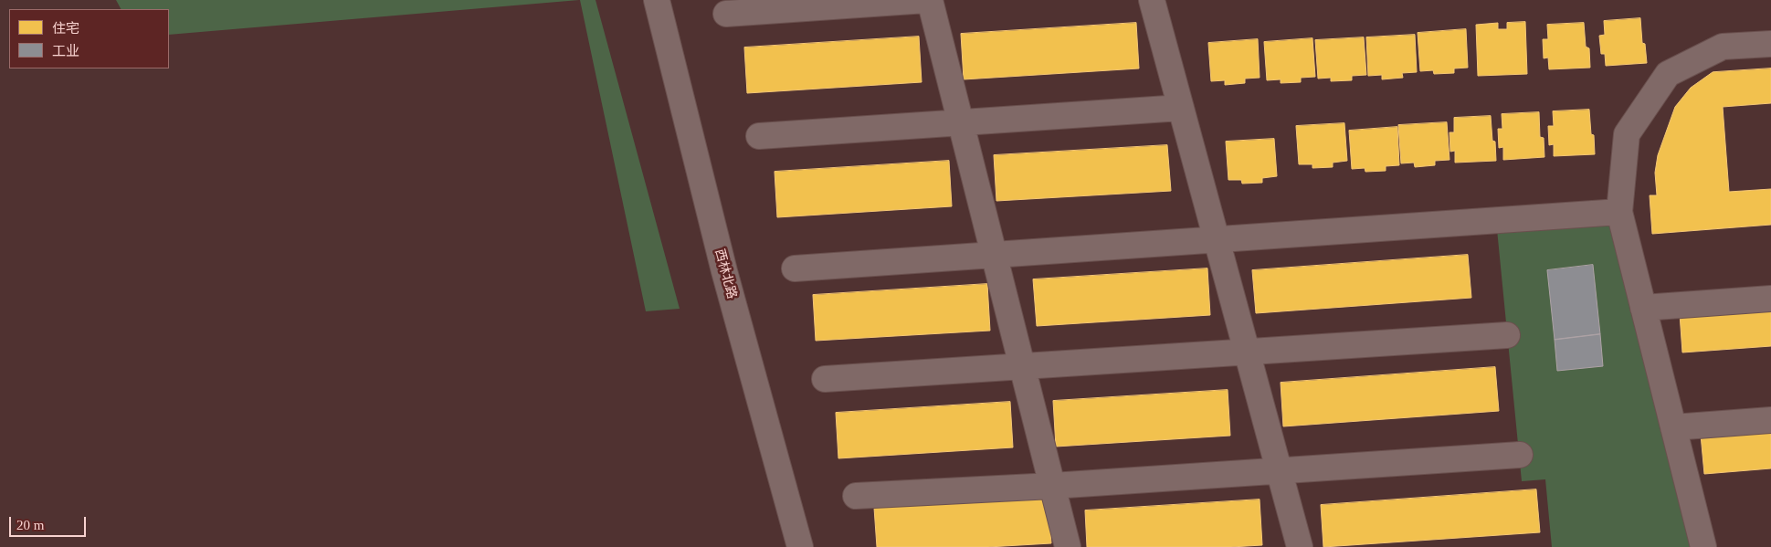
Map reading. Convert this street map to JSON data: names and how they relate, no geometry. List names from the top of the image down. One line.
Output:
{"streets":{"street":["西林北路"]},"legend":["住宅","工业"],"scale_bar":"20 m"}
